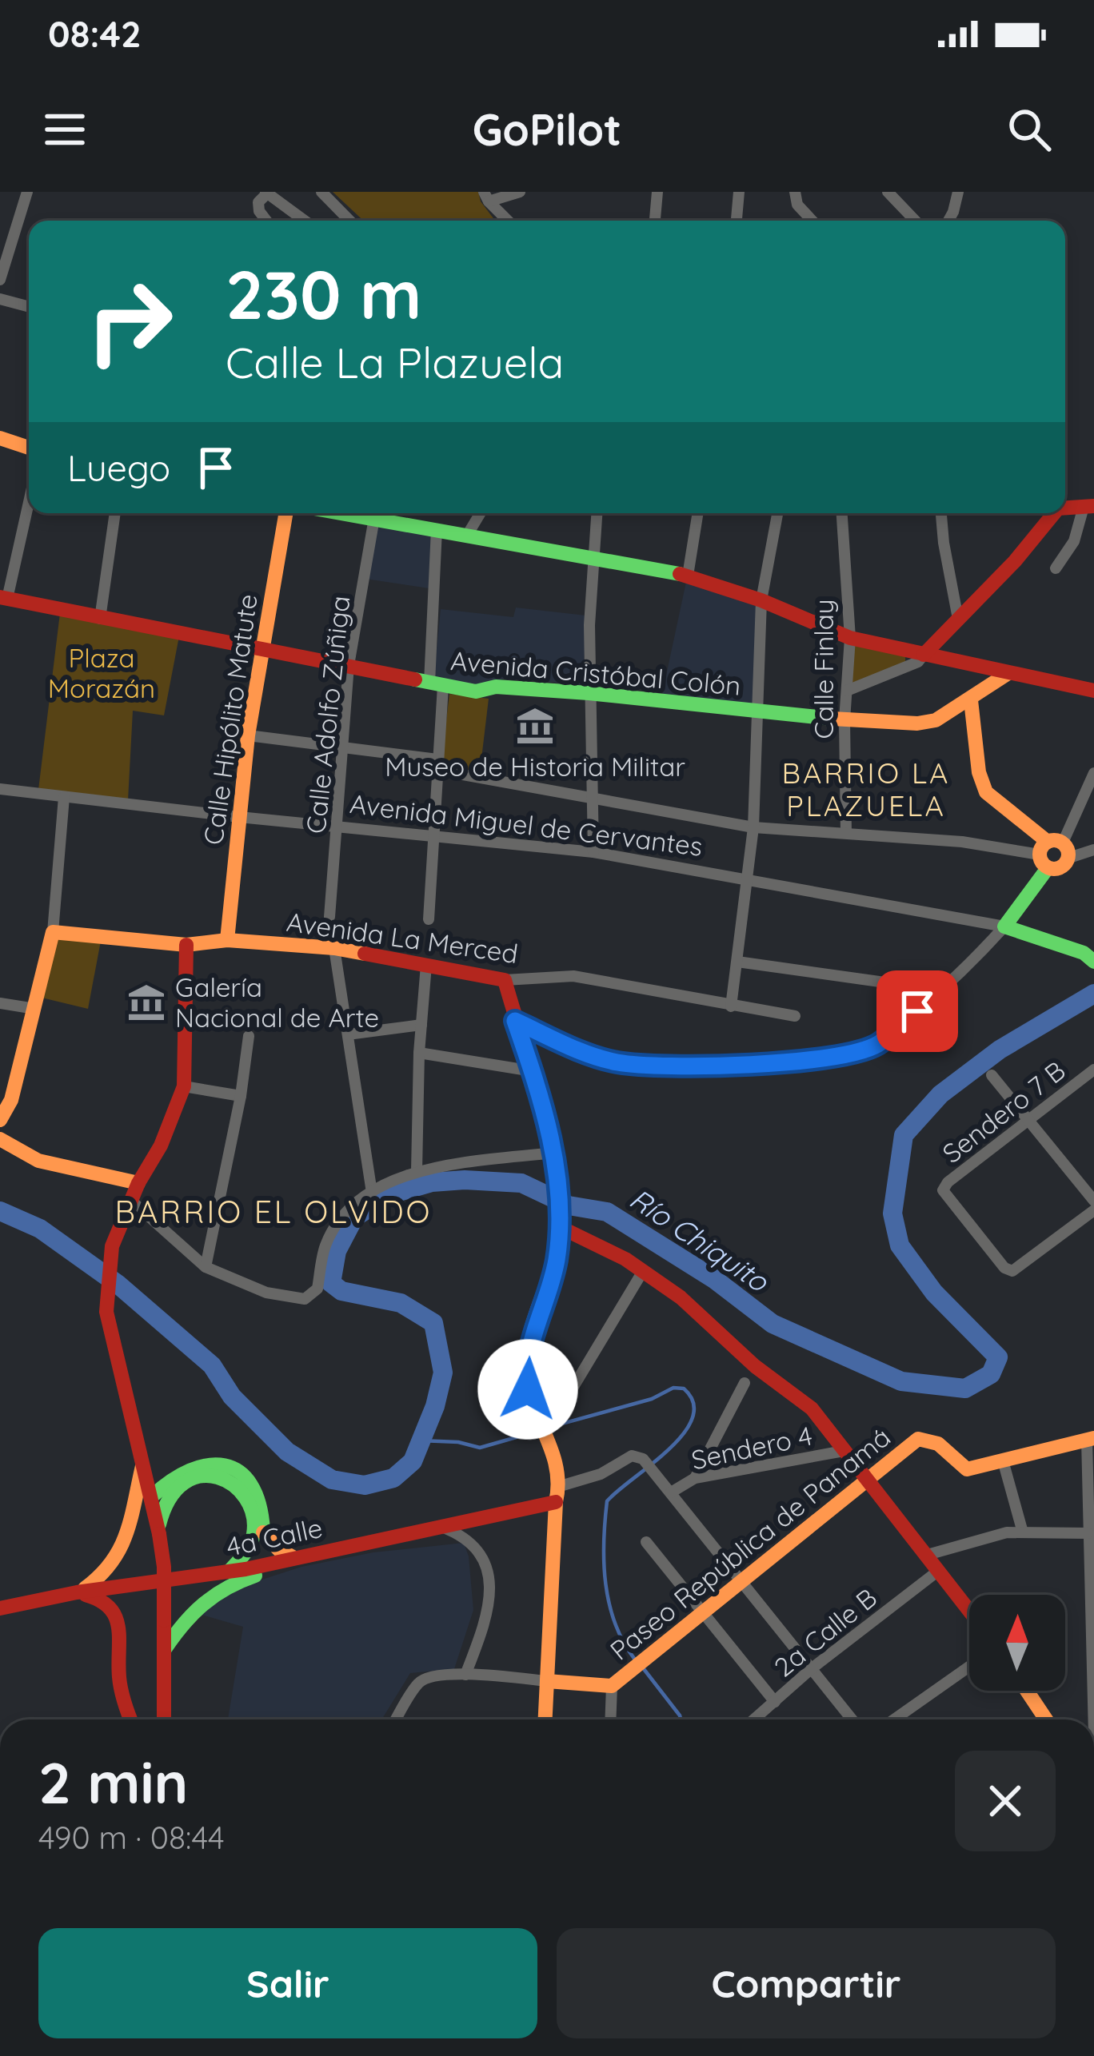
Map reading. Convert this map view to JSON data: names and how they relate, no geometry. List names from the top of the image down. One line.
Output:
{"streets":{"street":["Calle Finlay","Avenida Cristóbal Colón","Calle Adolfo Zúñiga","Calle Hipólito Matute","Avenida Miguel de Cervantes","Avenida La Merced","Sendero 7 B","Sendero 4","4a Calle","Paseo República de Panamá","2a Calle B"]},"crossings":[["Calle Finlay","Avenida Cristóbal Colón"],["Avenida Cristóbal Colón","Calle Adolfo Zúñiga"],["Avenida Cristóbal Colón","Calle Hipólito Matute"],["Calle Adolfo Zúñiga","Avenida Miguel de Cervantes"],["Calle Hipólito Matute","Avenida Miguel de Cervantes"],["Calle Hipólito Matute","Avenida La Merced"]],"districts":["BARRIO LA PLAZUELA","BARRIO EL OLVIDO"],"water":["Río Chiquito"],"parks":["Plaza Morazán"],"places":{"museum":["Museo de Historia Militar","Galería Nacional de Arte"]},"north":"top","page":{"status":"08:42","header":"GoPilot","turn":["230 m","Calle La Plazuela"],"then":"Luego","heading":["2 min","490 m · 08:44"],"buttons":["Salir","Compartir"]}}
